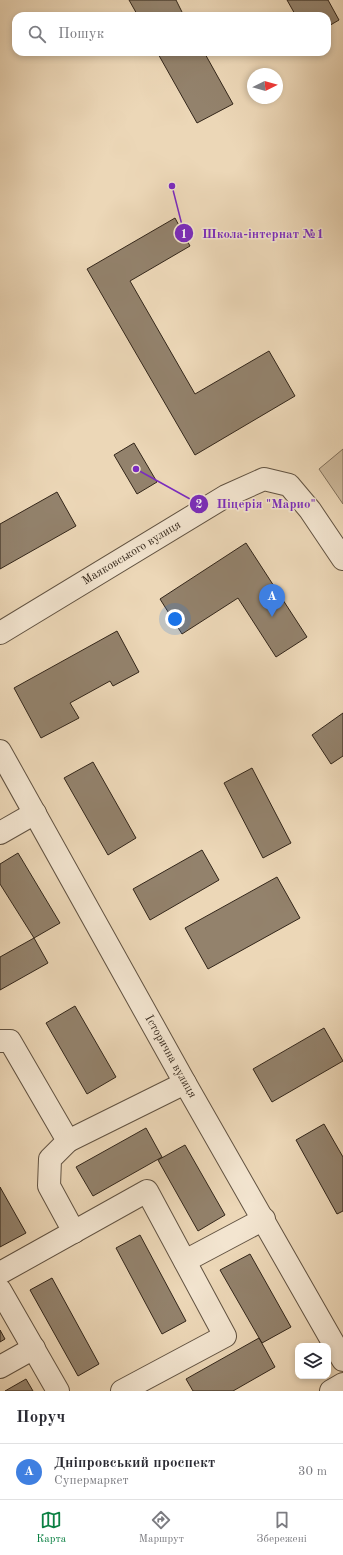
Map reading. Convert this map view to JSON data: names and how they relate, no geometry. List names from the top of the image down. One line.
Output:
{"streets":{"street":["Маяковського вулиця","Історична вулиця"]},"places":["Школа-інтернат №1","Піцерія \"Марио\""],"north":"right","page":{"search":"Пошук","pins":"A","heading":"Поруч","list":[{"mark":"A","name":"Дніпровський проспект","note":"Супермаркет","value":"30 m"}],"nav":["Карта","Маршрут","Збережені"]}}
